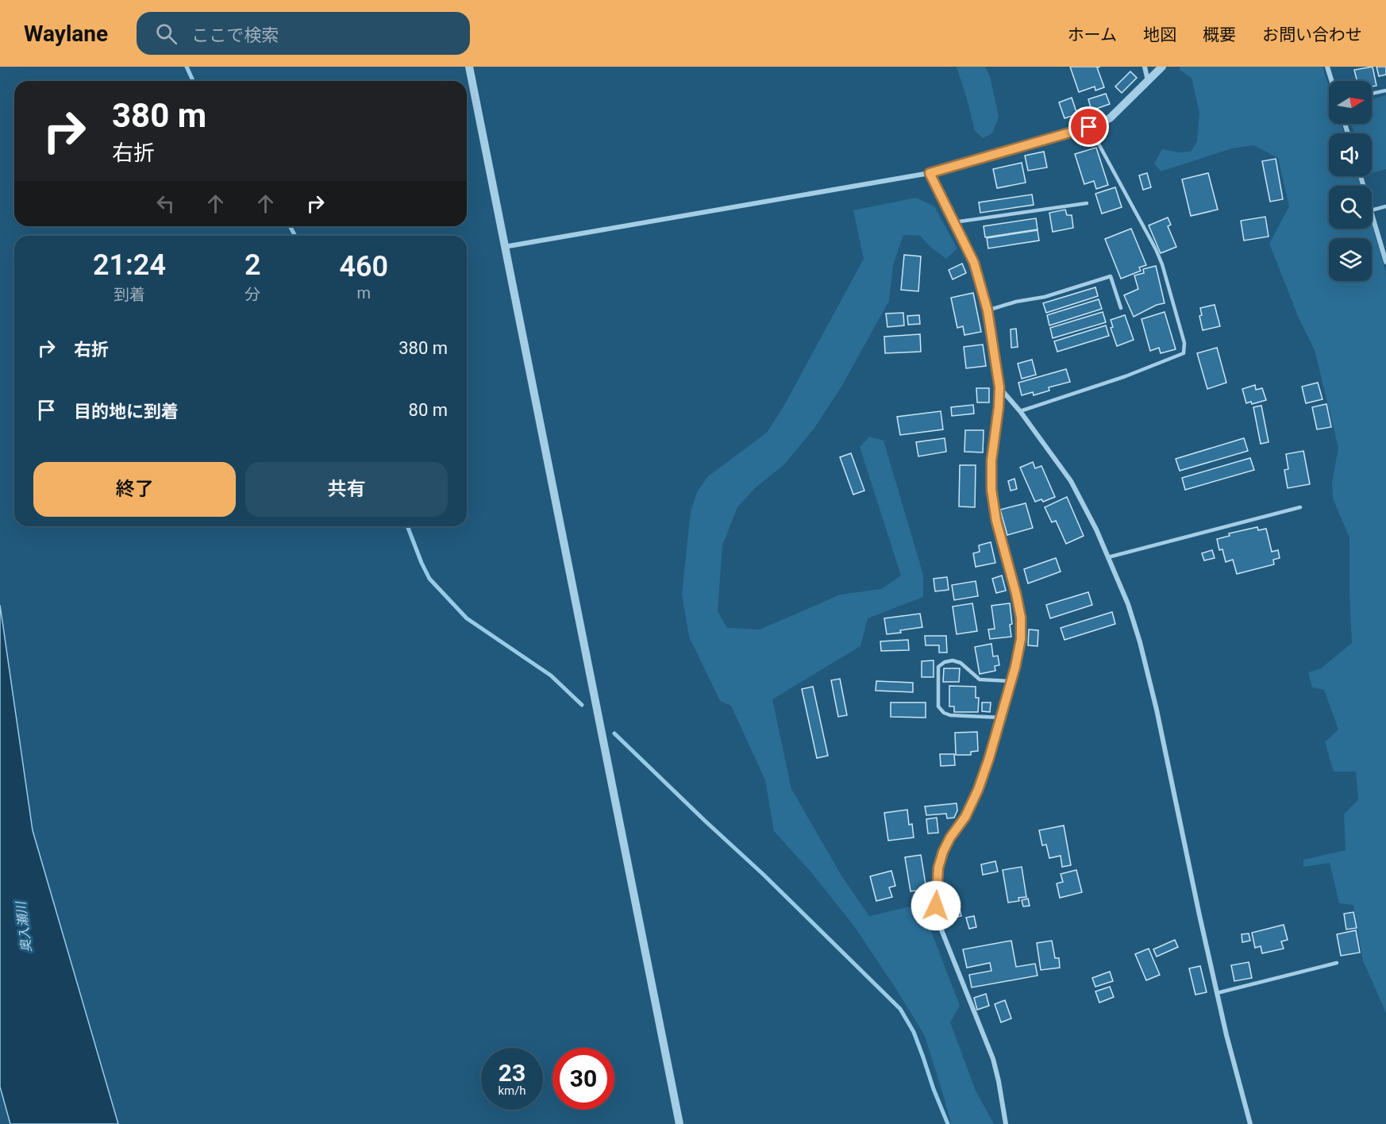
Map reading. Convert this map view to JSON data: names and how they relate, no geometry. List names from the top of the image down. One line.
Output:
{"water":["奥入瀬川"],"north":"right","page":{"header":"Waylane","search":"ここで検索","nav":["ホーム","地図","概要","お問い合わせ"],"turn":["380 m","右折"],"eta":["21:24","到着","2","分","460","m"],"list":[{"name":"右折","value":"380 m"},{"name":"目的地に到着","value":"80 m"}],"buttons":["終了","共有"],"speed":"23 km/h","limit":"30"}}
